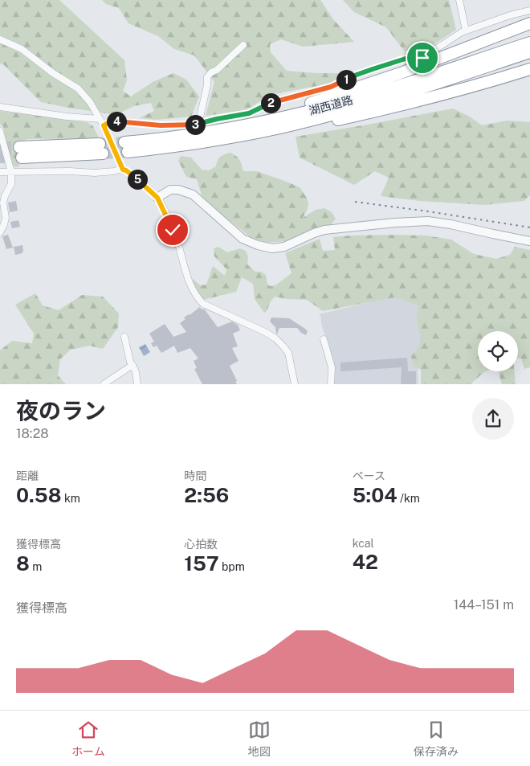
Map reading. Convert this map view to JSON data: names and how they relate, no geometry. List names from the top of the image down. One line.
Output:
{"streets":{"highway":["湖西道路"]},"page":{"pins":["1","2","4","3","5"],"heading":["夜のラン","18:28"],"stats":[["距離","0.58 km"],["時間","2:56"],["ペース","5:04 /km"],["獲得標高","8 m"],["心拍数","157 bpm"],["kcal","42"]],"chart":["獲得標高","144–151 m"],"tabs":["ホーム","地図","保存済み"]}}
